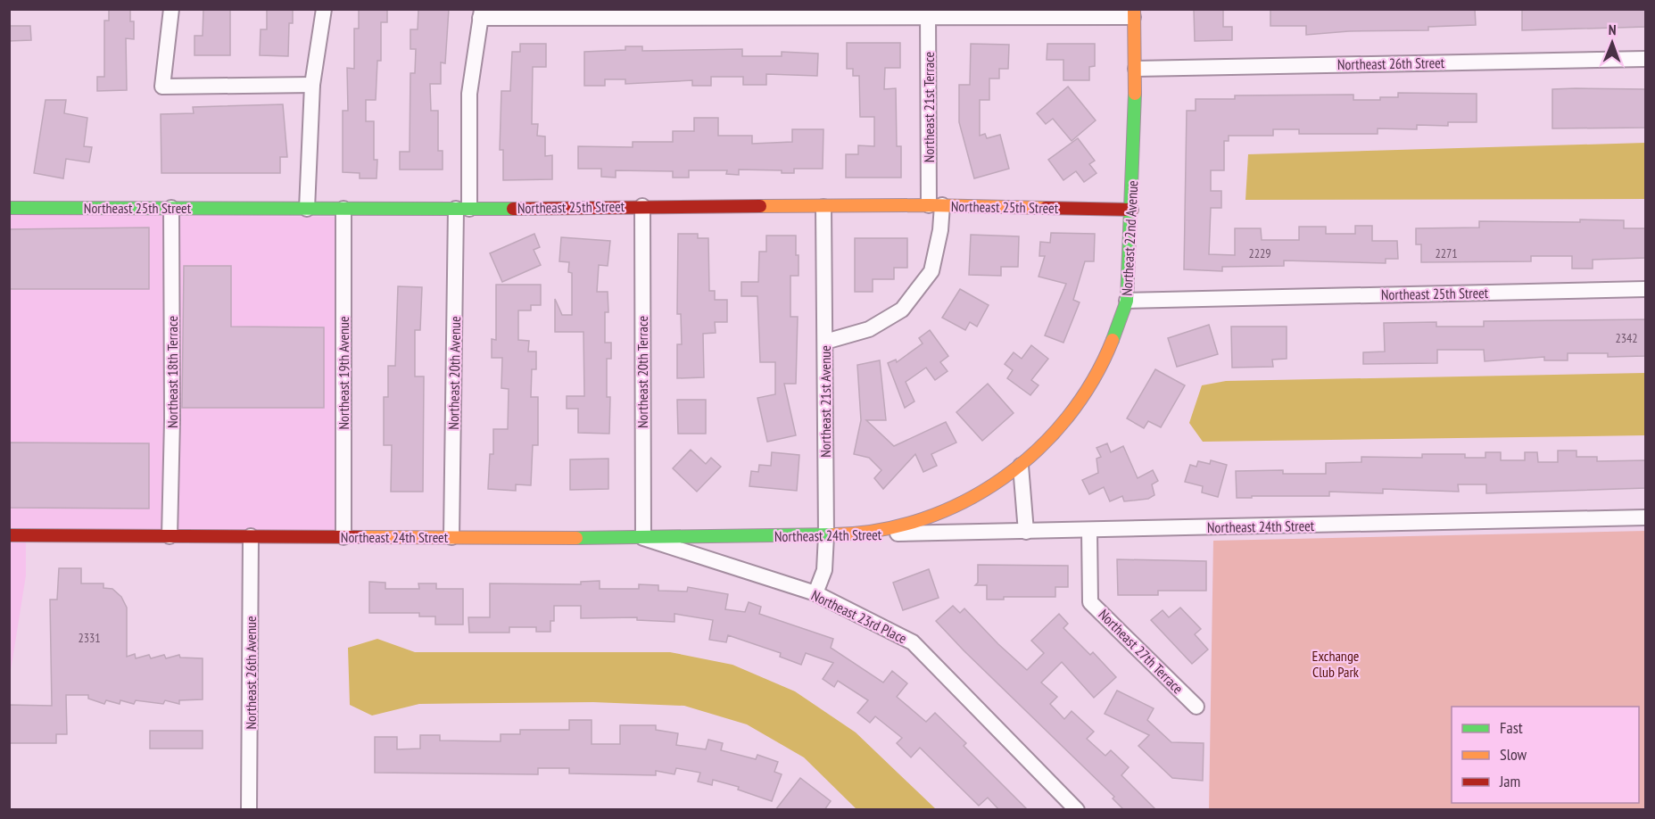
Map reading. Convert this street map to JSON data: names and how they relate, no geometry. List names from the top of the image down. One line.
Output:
{"streets":{"street":["Northeast 26th Street","Northeast 21st Terrace","Northeast 25th Street","Northeast 22nd Avenue","Northeast 18th Terrace","Northeast 20th Terrace","Northeast 19th Avenue","Northeast 20th Avenue","Northeast 21st Avenue","Northeast 24th Street","Northeast 23rd Place","Northeast 27th Terrace","Northeast 26th Avenue"]},"crossings":[["Northeast 26th Street","Northeast 22nd Avenue"],["Northeast 21st Terrace","Northeast 25th Street"],["Northeast 21st Terrace","Northeast 21st Avenue"],["Northeast 25th Street","Northeast 22nd Avenue"],["Northeast 25th Street","Northeast 18th Terrace"],["Northeast 25th Street","Northeast 20th Terrace"],["Northeast 25th Street","Northeast 19th Avenue"],["Northeast 25th Street","Northeast 20th Avenue"],["Northeast 25th Street","Northeast 21st Avenue"],["Northeast 22nd Avenue","Northeast 24th Street"],["Northeast 18th Terrace","Northeast 24th Street"],["Northeast 20th Terrace","Northeast 24th Street"],["Northeast 20th Terrace","Northeast 23rd Place"],["Northeast 19th Avenue","Northeast 24th Street"],["Northeast 20th Avenue","Northeast 24th Street"],["Northeast 21st Avenue","Northeast 24th Street"],["Northeast 21st Avenue","Northeast 23rd Place"],["Northeast 24th Street","Northeast 23rd Place"],["Northeast 24th Street","Northeast 27th Terrace"],["Northeast 24th Street","Northeast 26th Avenue"]],"parks":["Exchange Club Park"],"house_numbers":["2229","2271","2342","2331"],"legend":["Fast","Slow","Jam"],"north":"top"}
